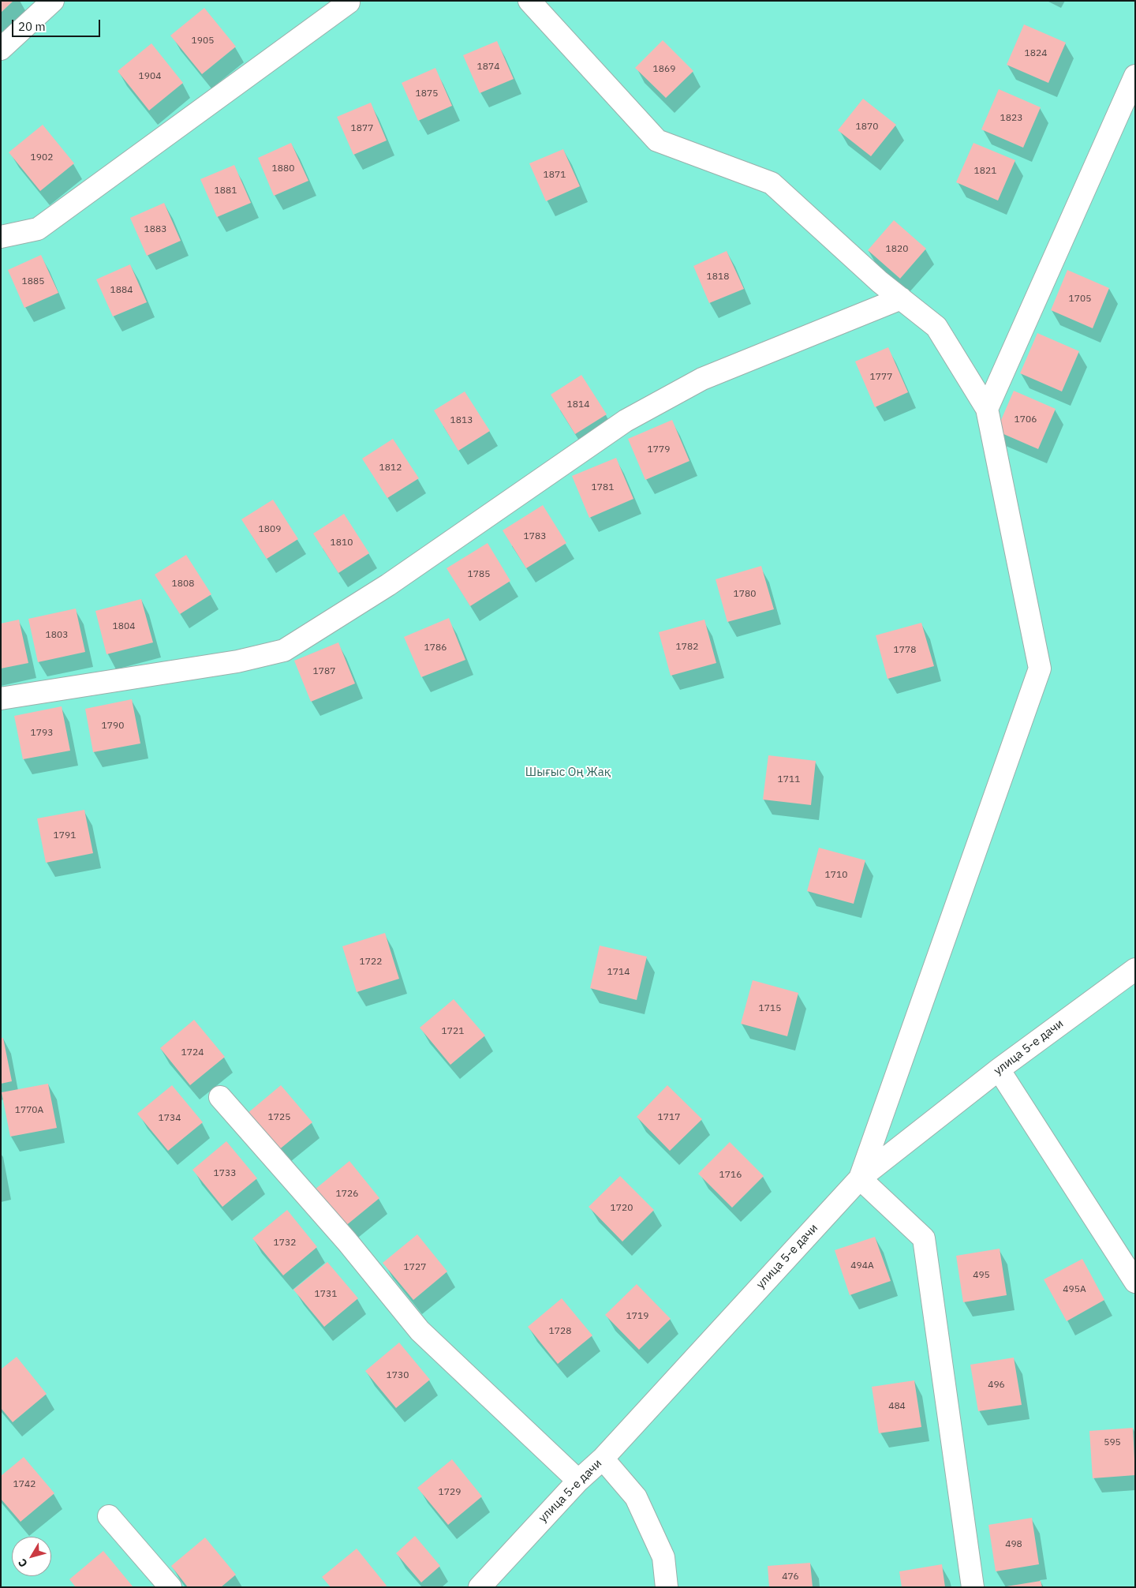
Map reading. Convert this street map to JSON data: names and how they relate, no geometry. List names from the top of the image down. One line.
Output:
{"streets":{"street":["улица 5-е дачи"]},"parks":["Шығыс Оң Жақ"],"house_numbers":["1905","1824","1874","1869","1904","1875","1823","1870","1877","1902","1880","1821","1871","1881","1883","1820","1818","1885","1884","1705","1777","1814","1706","1813","1779","1812","1781","1809","1783","1810","1785","1808","1780","1804","1803","1782","1786","1778","1787","1790","1793","1711","1791","1710","1722","1714","1715","1721","1724","1770А","1725","1717","1734","1733","1716","1726","1720","1732","494А","1727","495","495А","1731","1719","1728","1730","496","484","595","1742","1729","498","476"],"scale_bar":"20 m","north":"bottom left"}
